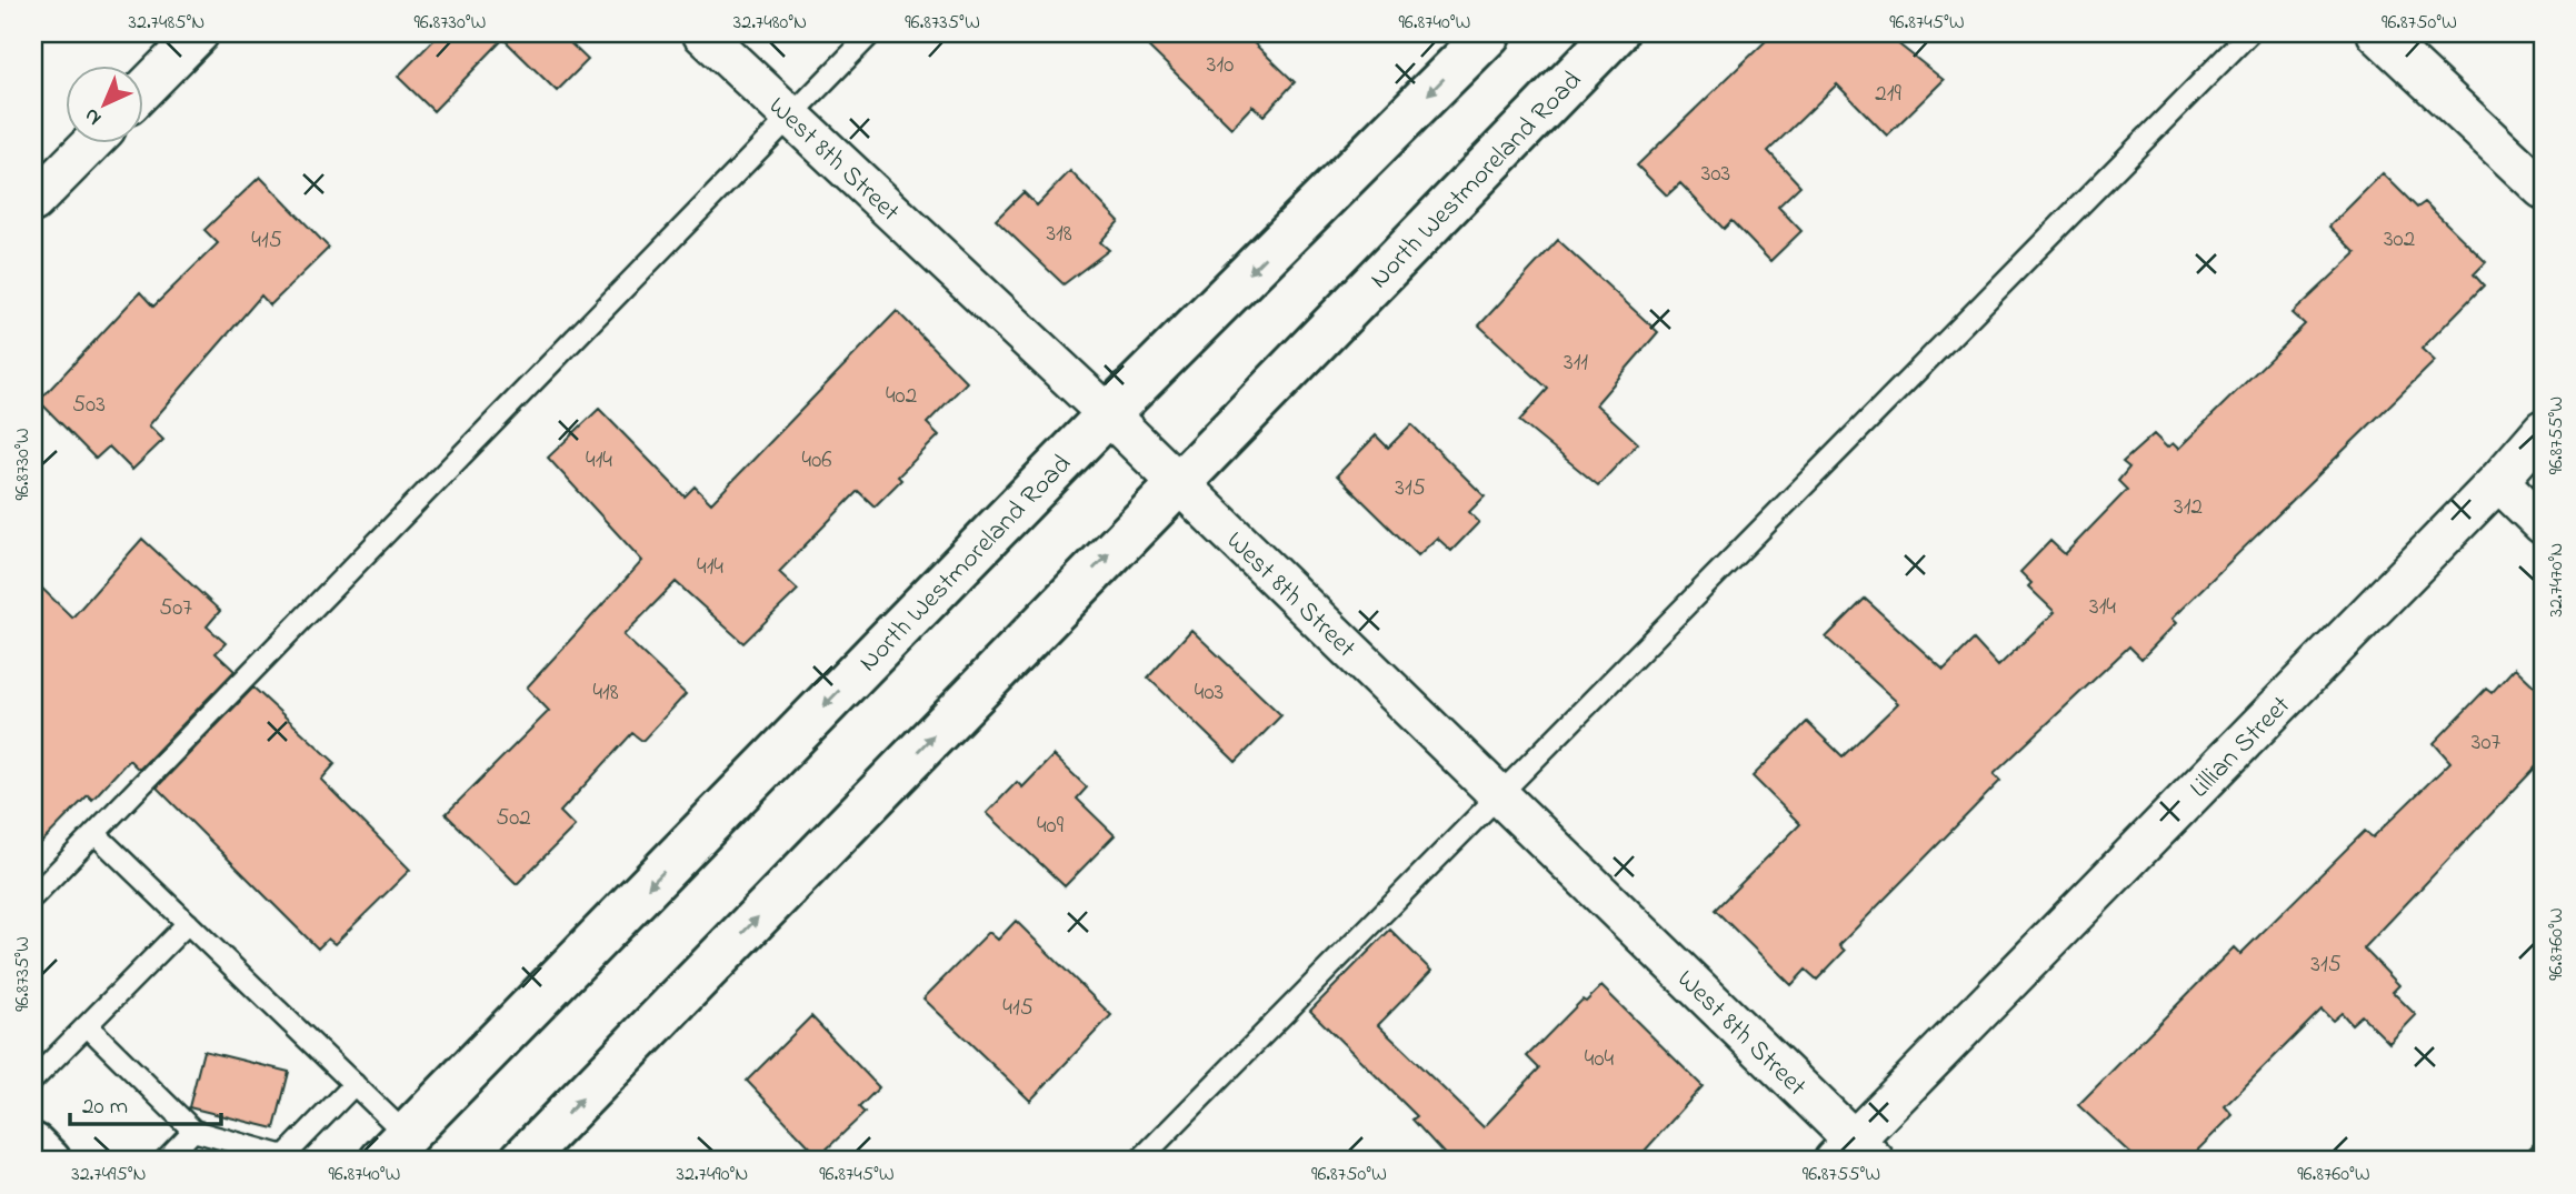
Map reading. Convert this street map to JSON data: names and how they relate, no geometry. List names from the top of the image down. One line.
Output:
{"streets":{"main road":["North Westmoreland Road"],"street":["West 8th Street","Lillian Street"]},"crossings":[["West 8th Street","North Westmoreland Road"],["West 8th Street","Lillian Street"]],"house_numbers":["310","219","303","318","302","415","311","402","503","414","406","315","312","414","314","507","418","403","307","502","409","315","415","404"],"scale_bar":"20 m","north":"bottom left","coordinates":["32.7485°N","96.8730°W","32.7480°N","96.8735°W","96.8740°W","96.8745°W","96.8750°W","96.8755°W","32.7470°N","96.8760°W","32.7495°N","32.7490°N"]}
